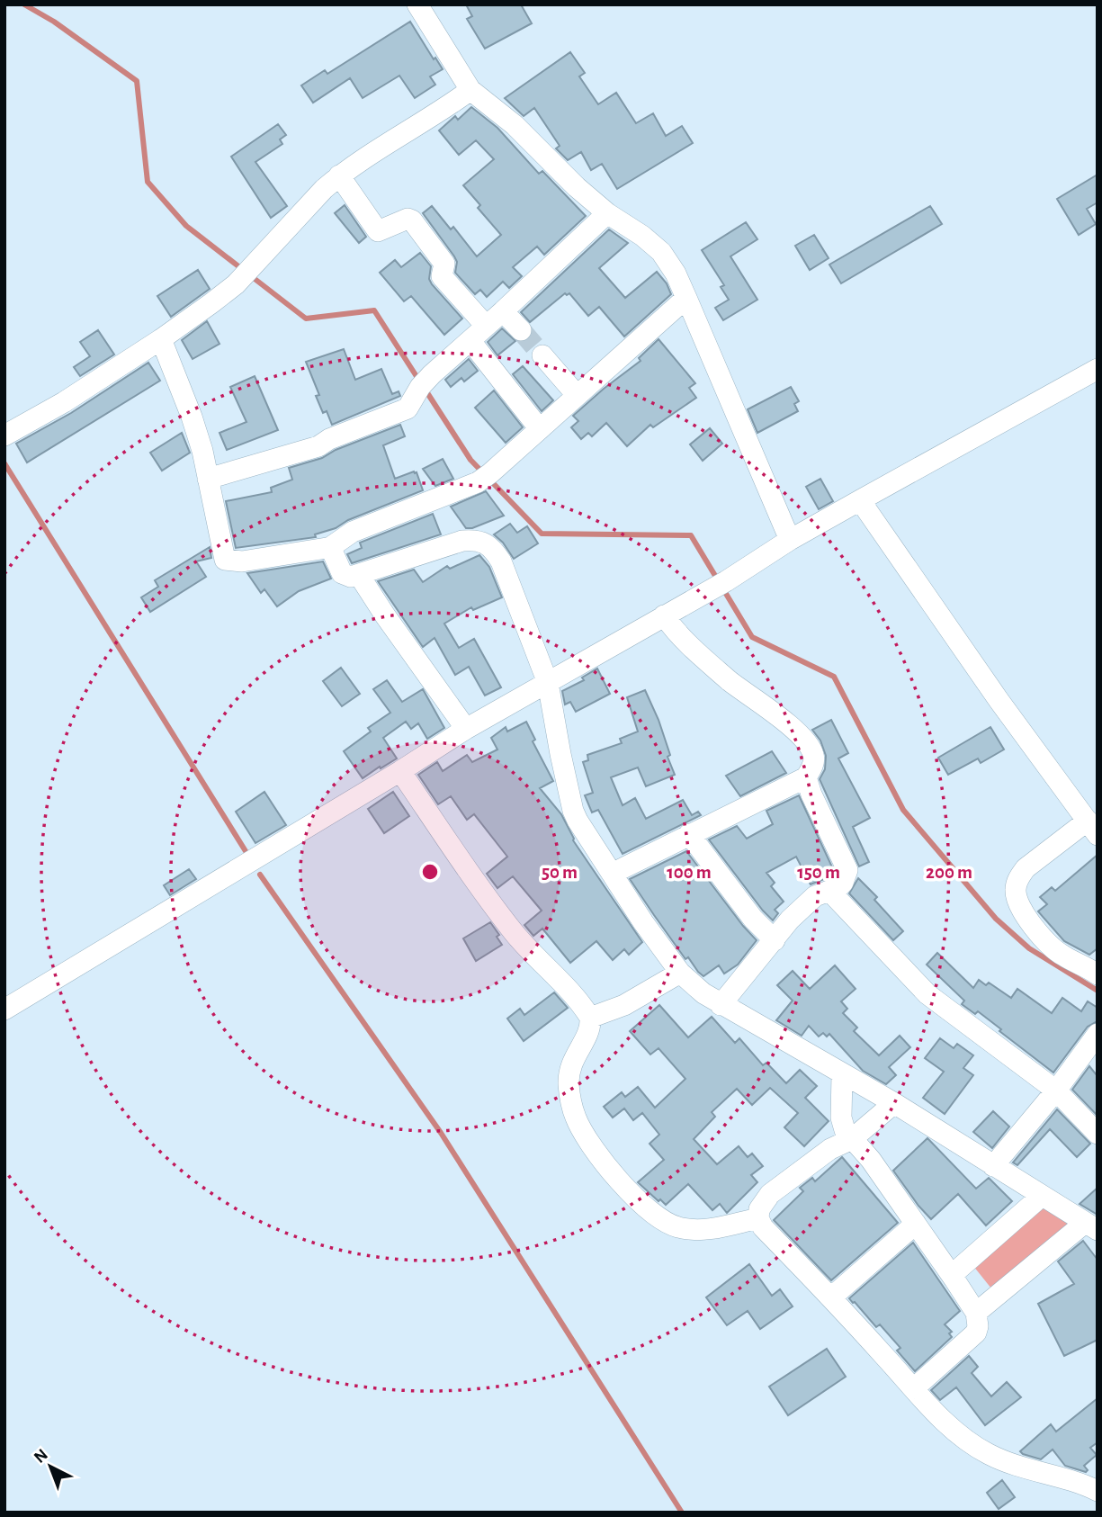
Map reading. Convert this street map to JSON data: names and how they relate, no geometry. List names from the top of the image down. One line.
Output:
{"north":"top left","rings":["50 m","100 m","150 m","200 m"]}
